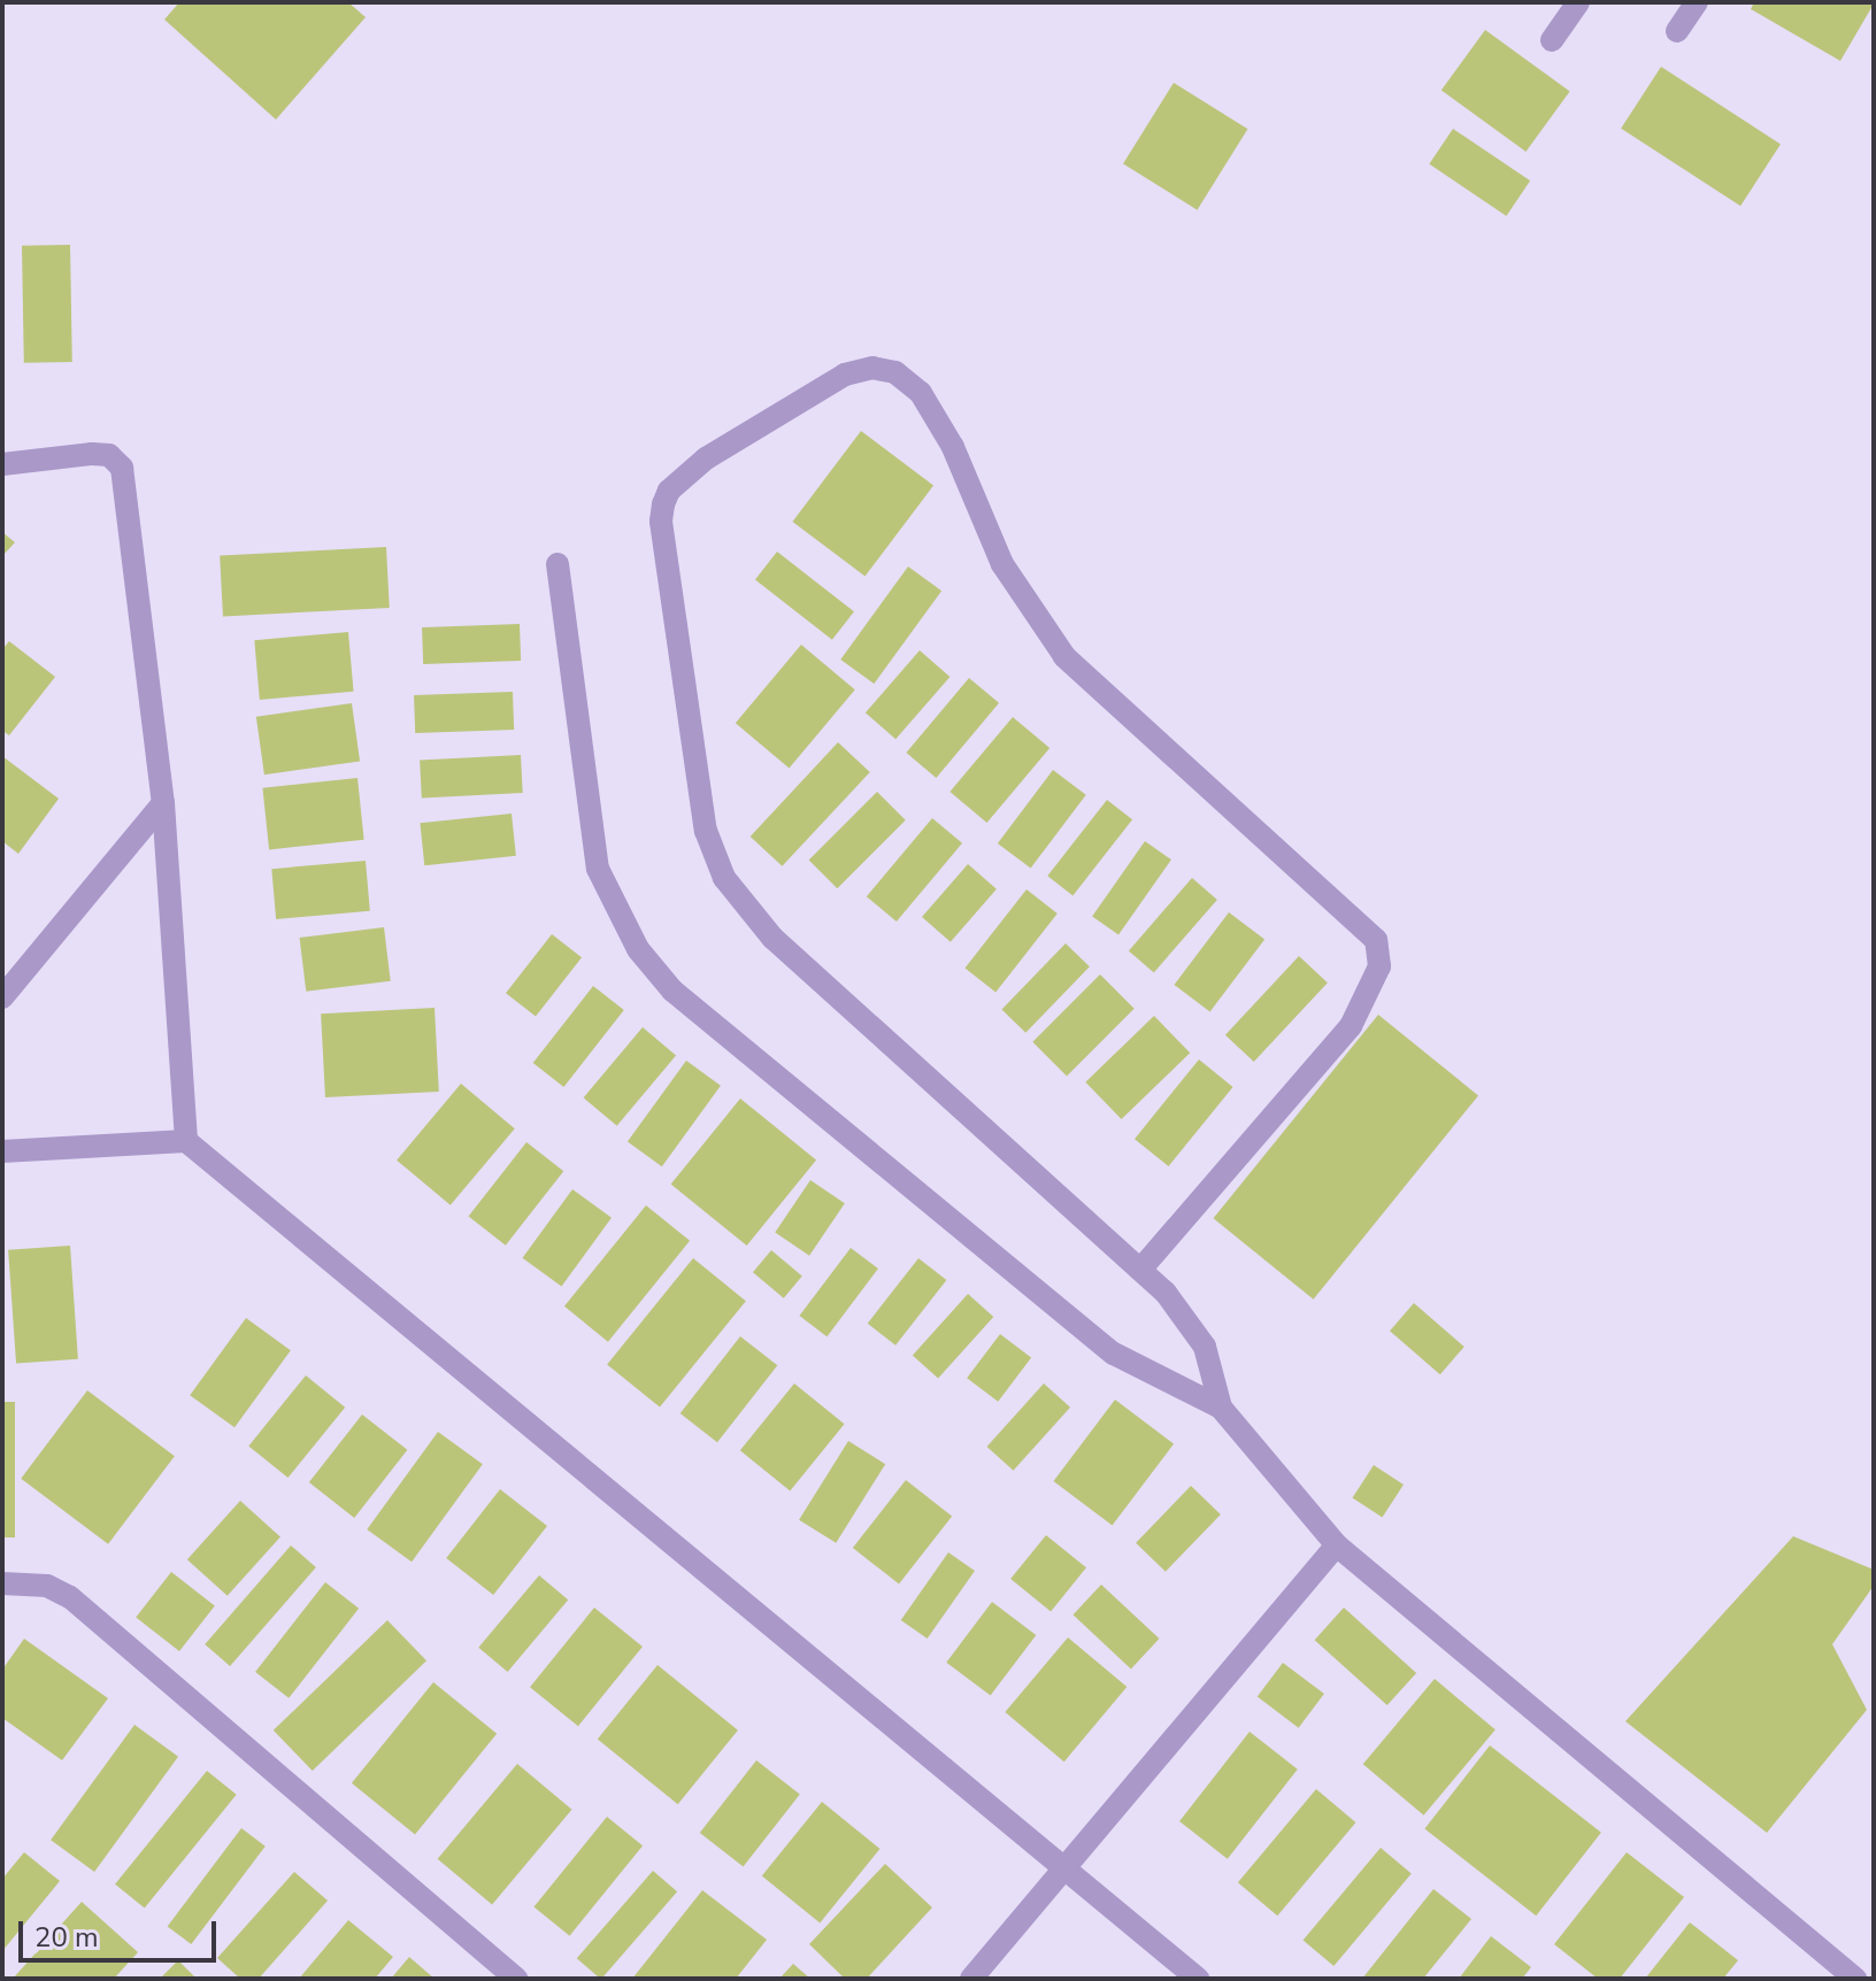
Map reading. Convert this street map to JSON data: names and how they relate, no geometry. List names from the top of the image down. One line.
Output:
{"scale_bar":"20 m"}
